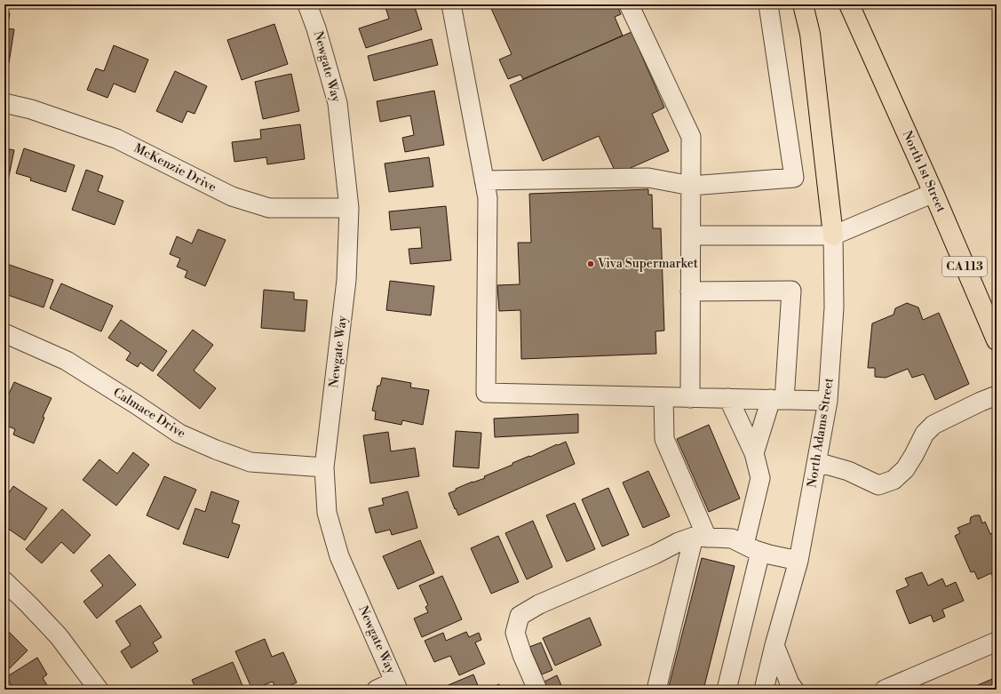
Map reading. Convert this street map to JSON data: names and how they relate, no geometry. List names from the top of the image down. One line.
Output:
{"streets":{"main road":["North 1st Street","CA 113"],"street":["Newgate Way","McKenzie Drive","Calmace Drive","North Adams Street"]},"crossings":[["Newgate Way","McKenzie Drive"],["Newgate Way","Calmace Drive"]],"places":["Viva Supermarket"]}
